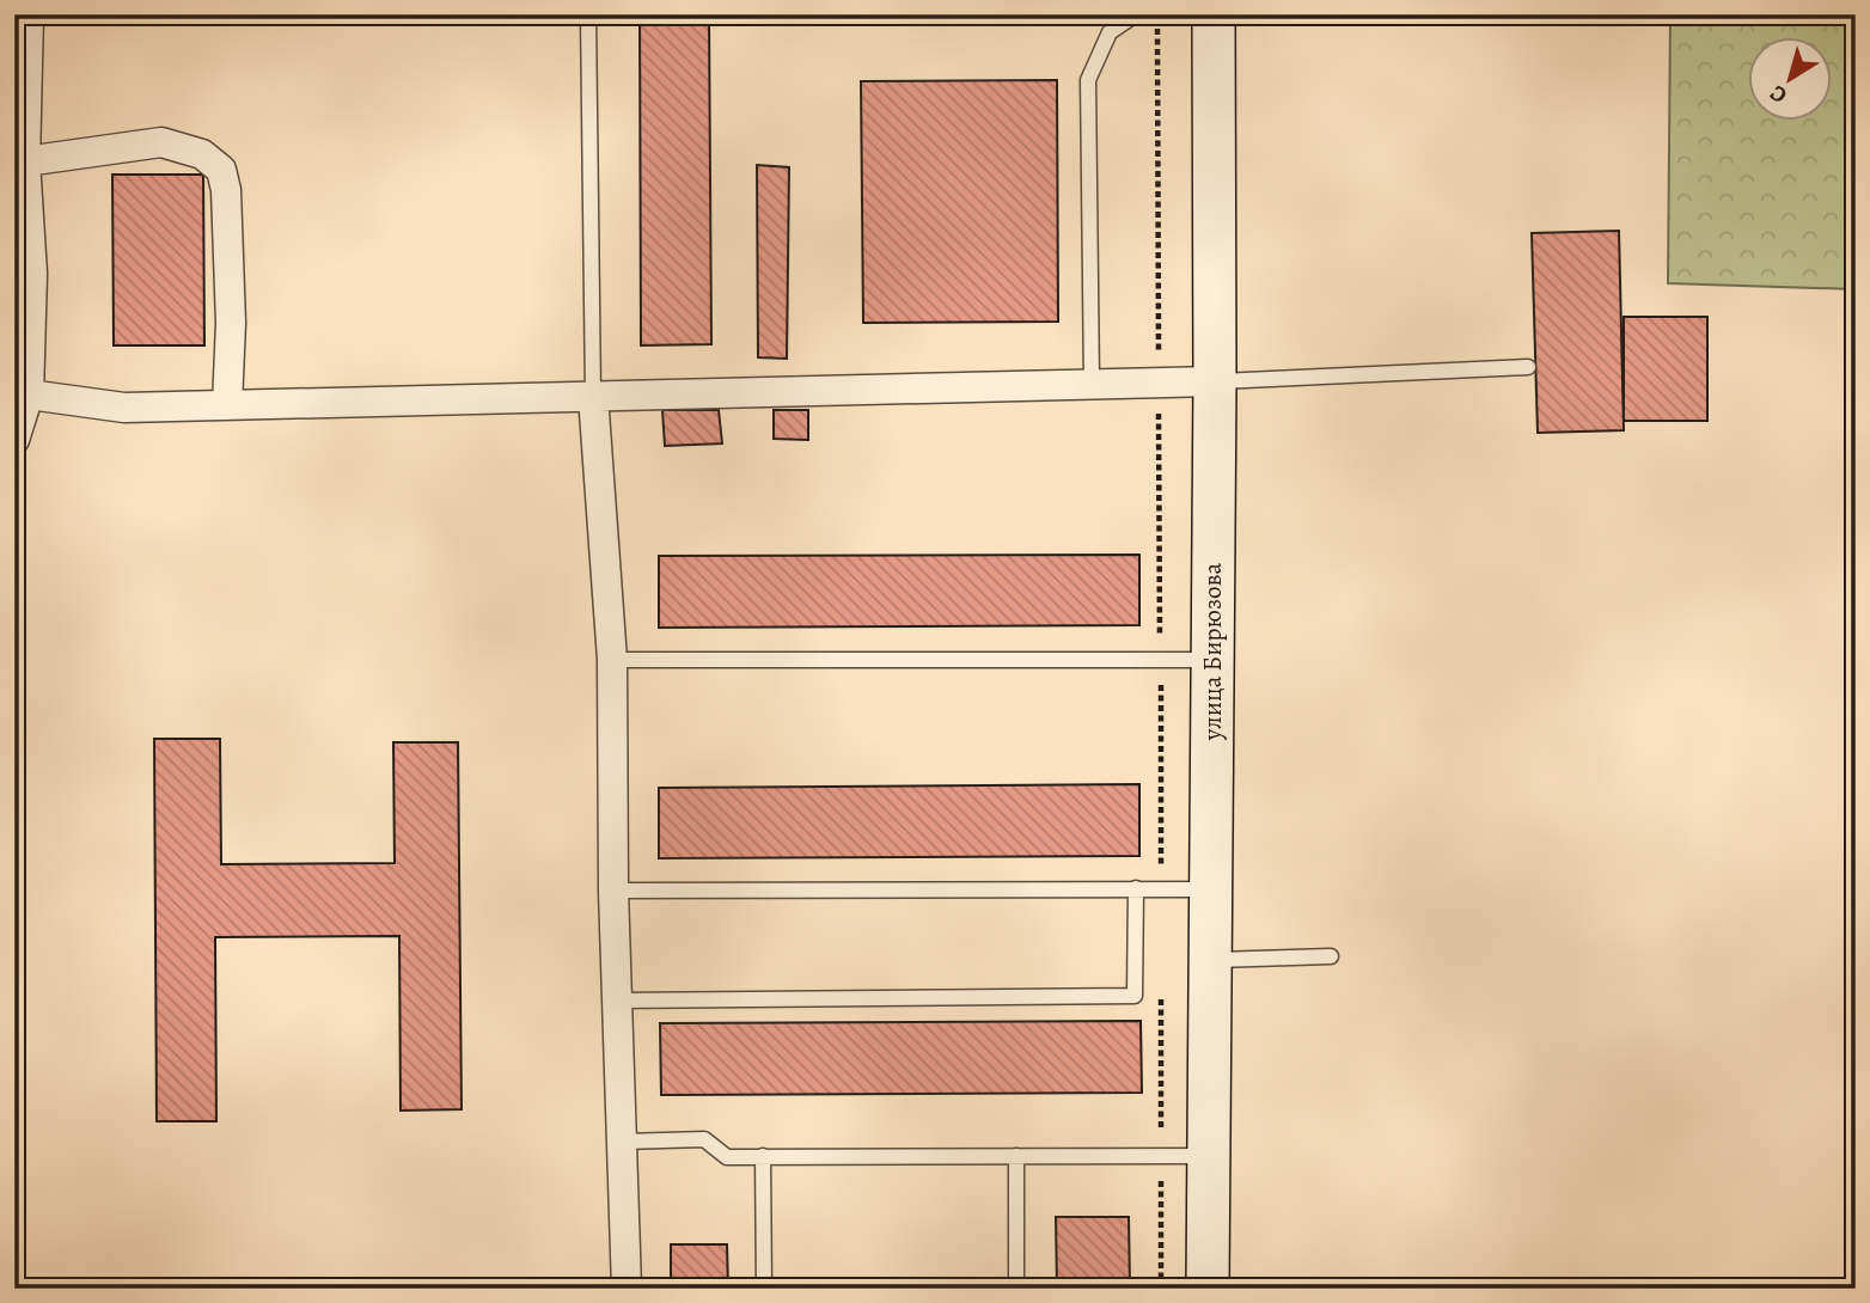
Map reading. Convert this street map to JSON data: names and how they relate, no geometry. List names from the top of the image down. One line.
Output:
{"streets":{"main road":["улица Бирюзова"]},"north":"bottom left"}
